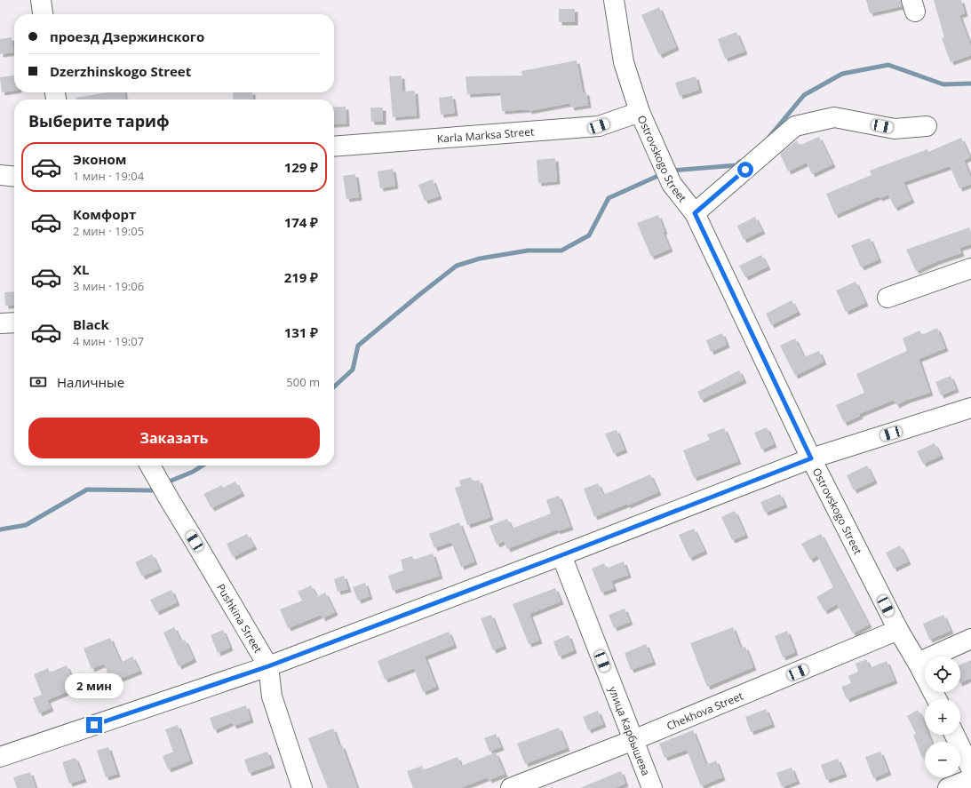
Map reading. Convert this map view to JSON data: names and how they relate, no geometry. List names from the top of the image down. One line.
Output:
{"streets":{"street":["Karla Marksa Street","Ostrovskogo Street","Pushkina Street","Chekhova Street","улица Карбышева"]},"crossings":[["Karla Marksa Street","Ostrovskogo Street"],["Ostrovskogo Street","Chekhova Street"],["Chekhova Street","улица Карбышева"]],"page":{"banner":["проезд Дзержинского","Dzerzhinskogo Street"],"heading":"Выберите тариф","list":[{"name":"Эконом","note":"1 мин · 19:04","value":"129 ₽"},{"name":"Комфорт","note":"2 мин · 19:05","value":"174 ₽"},{"name":"XL","note":"3 мин · 19:06","value":"219 ₽"},{"name":"Black","note":"4 мин · 19:07","value":"131 ₽"}],"pay":["Наличные","500 m"],"buttons":"Заказать","map_buttons":["+","−"],"bubble":"2 мин"}}
